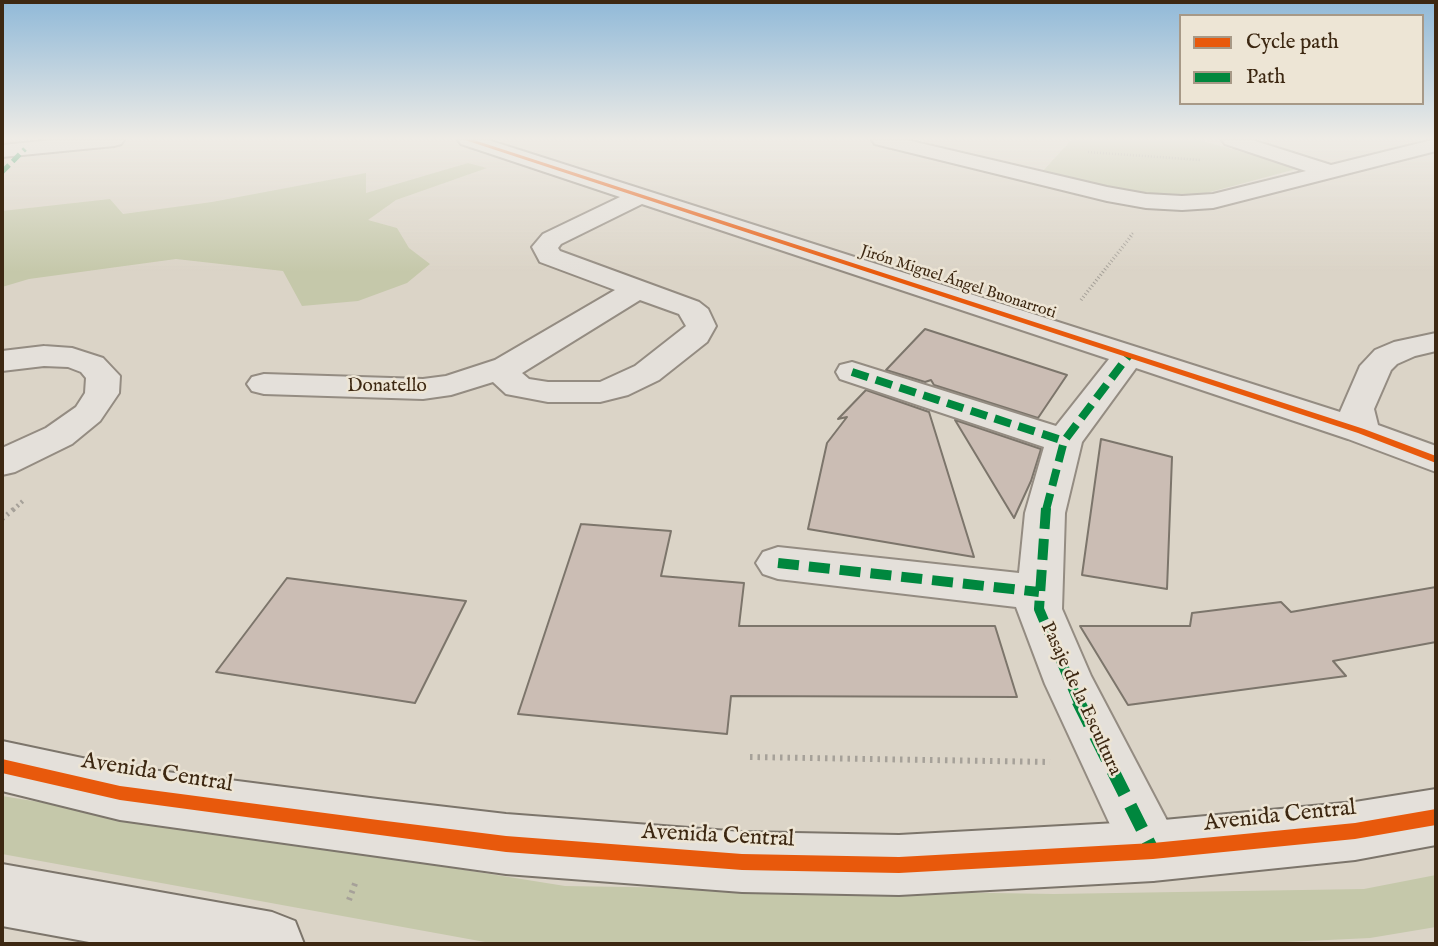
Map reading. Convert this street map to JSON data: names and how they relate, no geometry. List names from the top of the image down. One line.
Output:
{"streets":{"street":["Jirón Miguel Ángel Buonarroti","Donatello","Pasaje de la Escultura","Avenida Central"]},"crossings":[["Jirón Miguel Ángel Buonarroti","Pasaje de la Escultura"],["Pasaje de la Escultura","Avenida Central"]],"legend":["Cycle path","Path"]}
